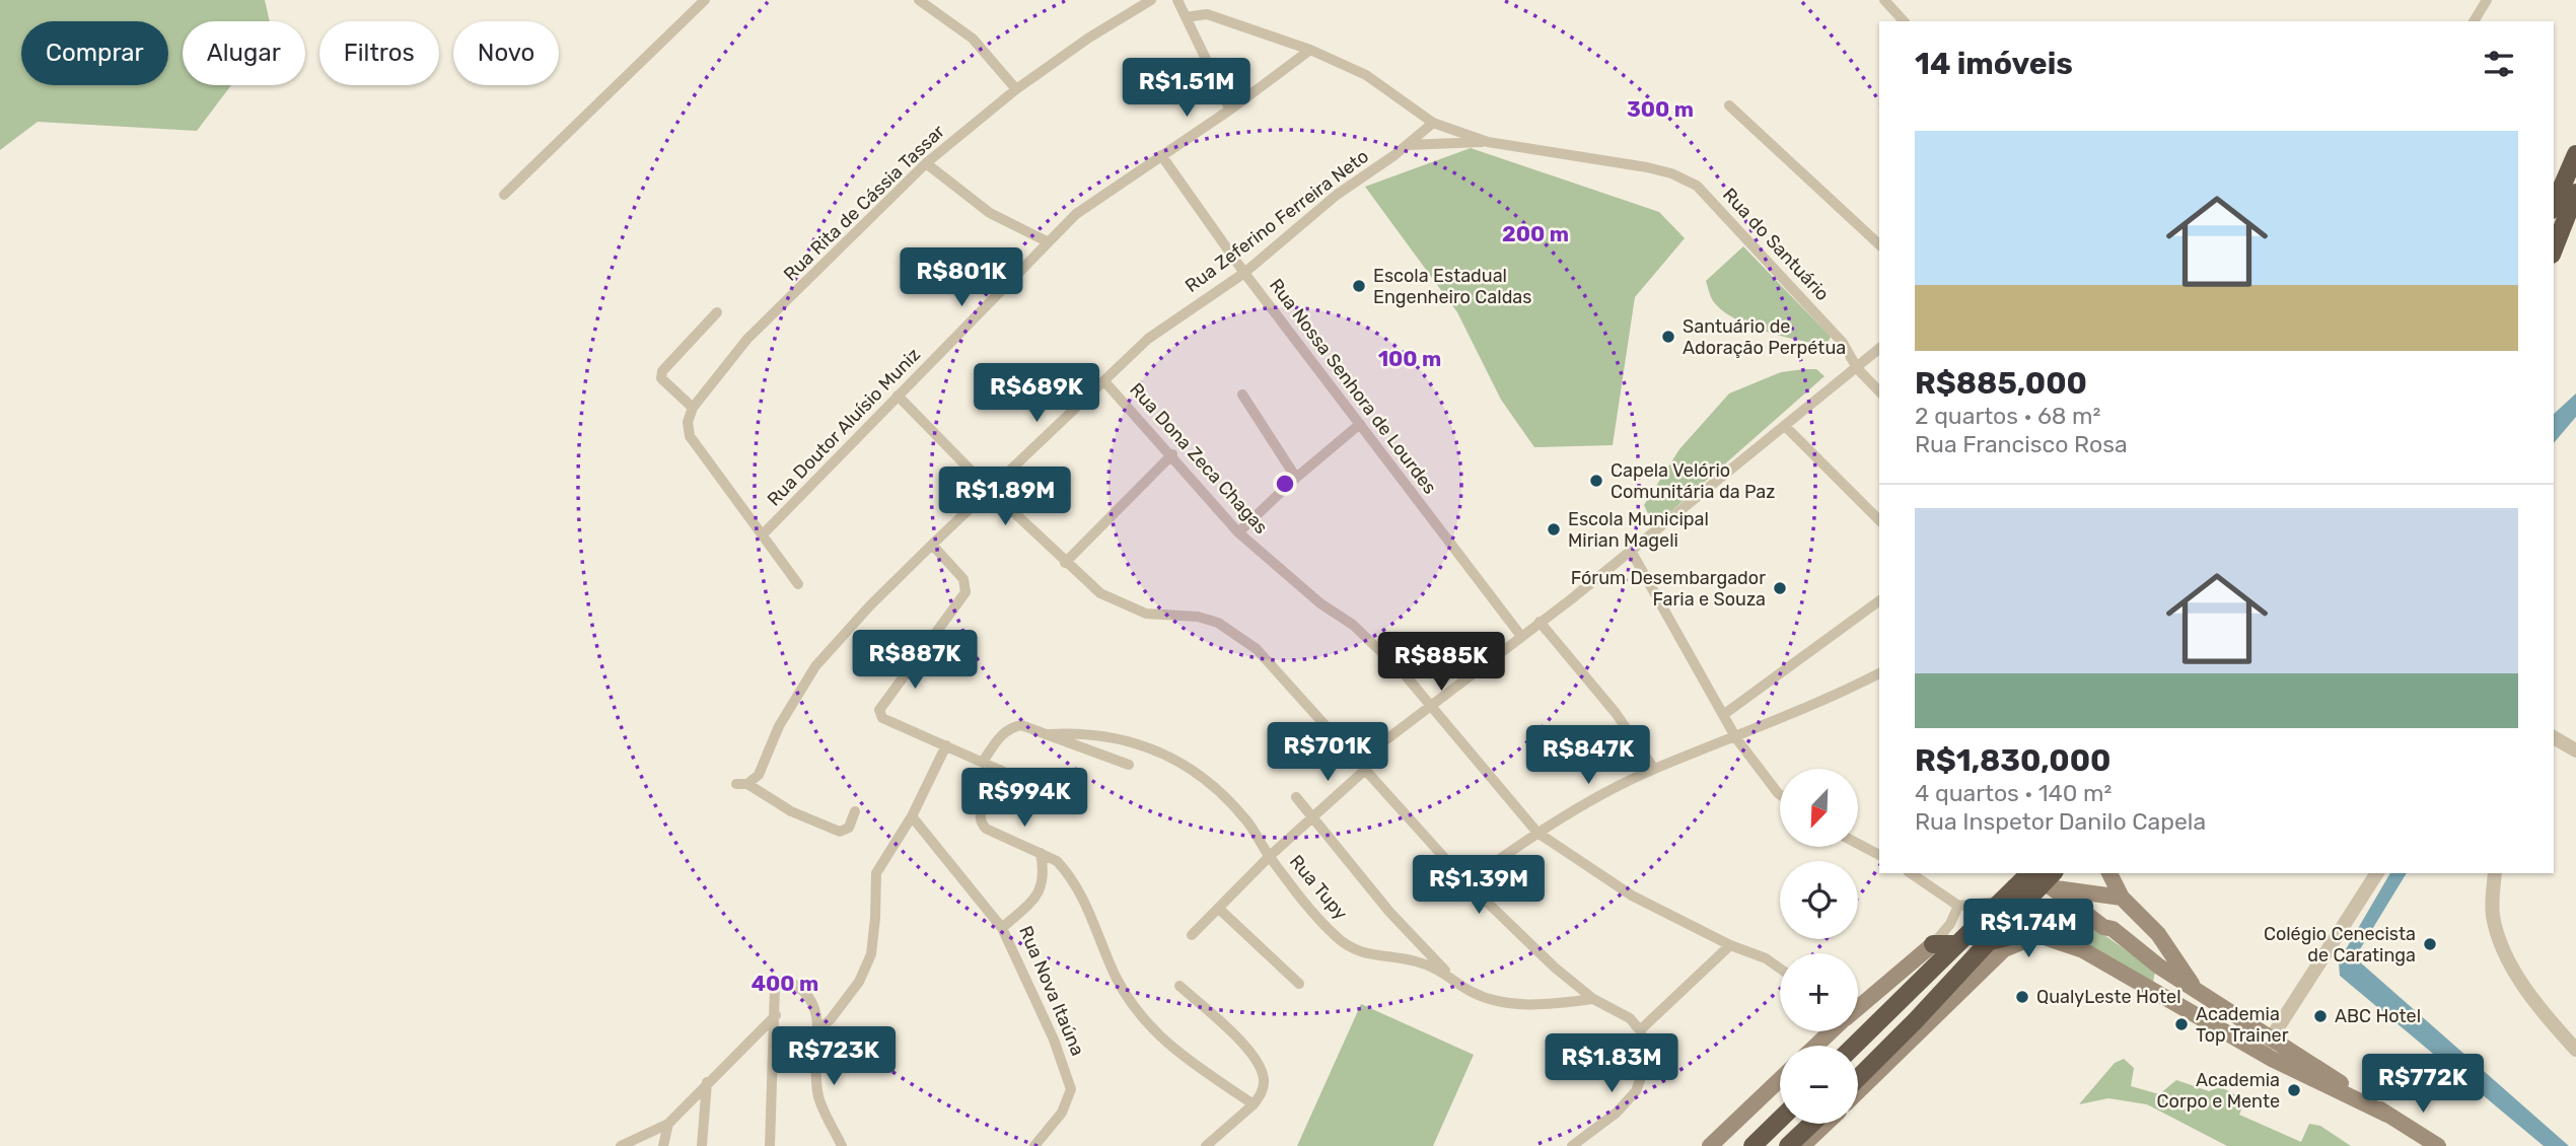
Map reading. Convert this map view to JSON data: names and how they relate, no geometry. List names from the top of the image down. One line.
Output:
{"streets":{"street":["Rua Rita de Cássia Tassar","Rua Zeferino Ferreira Neto","Rua do Santuário","Rua Nossa Senhora de Lourdes","Rua Doutor Aluísio Muniz","Rua Dona Zeca Chagas","Rua Tupy","Rua Nova Itaúna"]},"crossings":[["Rua Zeferino Ferreira Neto","Rua Nossa Senhora de Lourdes"],["Rua Zeferino Ferreira Neto","Rua Dona Zeca Chagas"],["Rua Nossa Senhora de Lourdes","Rua Doutor Aluísio Muniz"]],"places":["Escola Estadual Engenheiro Caldas","Santuário de Adoração Perpétua","Capela Velório Comunitária da Paz","Escola Municipal Mirian Mageli","Fórum Desembargador Faria e Souza","Colégio Cenecista de Caratinga","QualyLeste Hotel","ABC Hotel","Academia Top Trainer","Academia Corpo e Mente"],"north":"bottom left","page":{"chip":["Comprar","Alugar","Filtros","Novo"],"heading":"14 imóveis","price":["R$1.51M","R$801K","R$689K","R$1.89M","R$887K","R$885K","R$701K","R$847K","R$994K","R$1.39M","R$1.74M","R$723K","R$1.83M","R$772K"],"list":[{"name":"R$885,000","note":"2 quartos · 68 m² · Rua Francisco Rosa"},{"name":"R$1,830,000","note":"4 quartos · 140 m² · Rua Inspetor Danilo Capela"}],"map_buttons":["+","−"]},"rings":["300 m","200 m","100 m","400 m"]}
